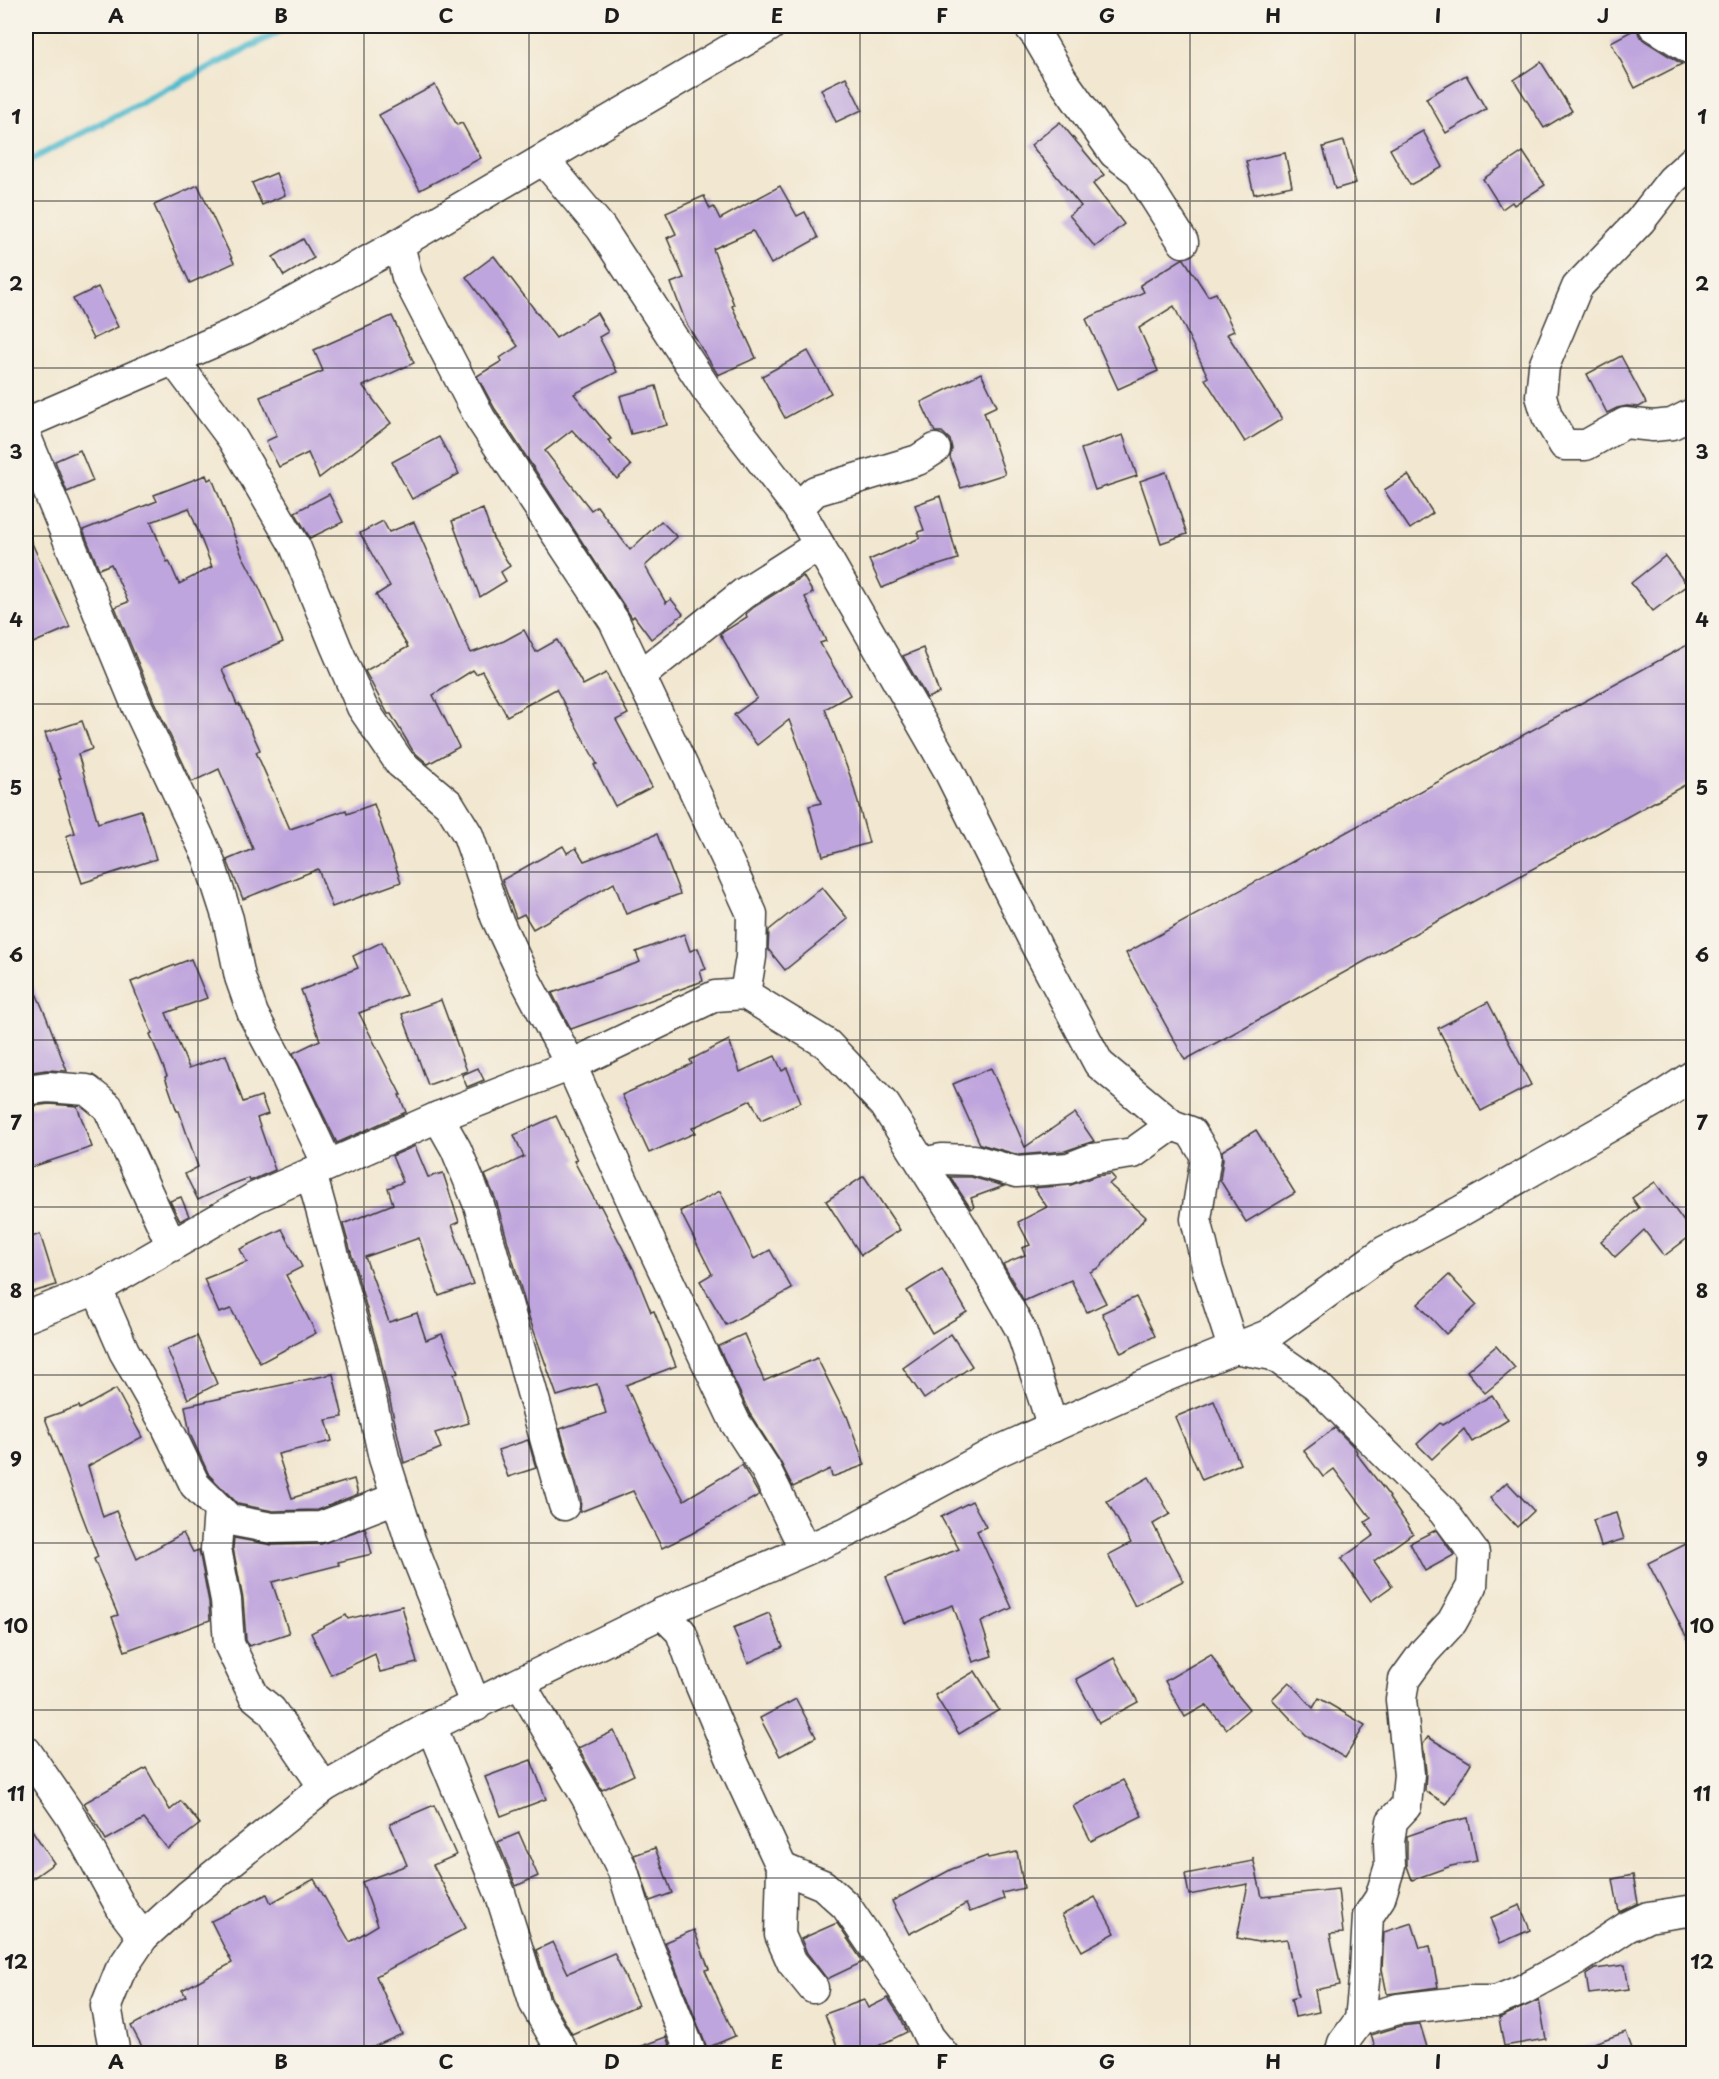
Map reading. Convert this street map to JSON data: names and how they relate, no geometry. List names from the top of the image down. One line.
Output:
{"grid":{"columns":["A","B","C","D","E","F","G","H","I","J"],"rows":["1","2","3","4","5","6","7","8","9","10","11","12"]}}
